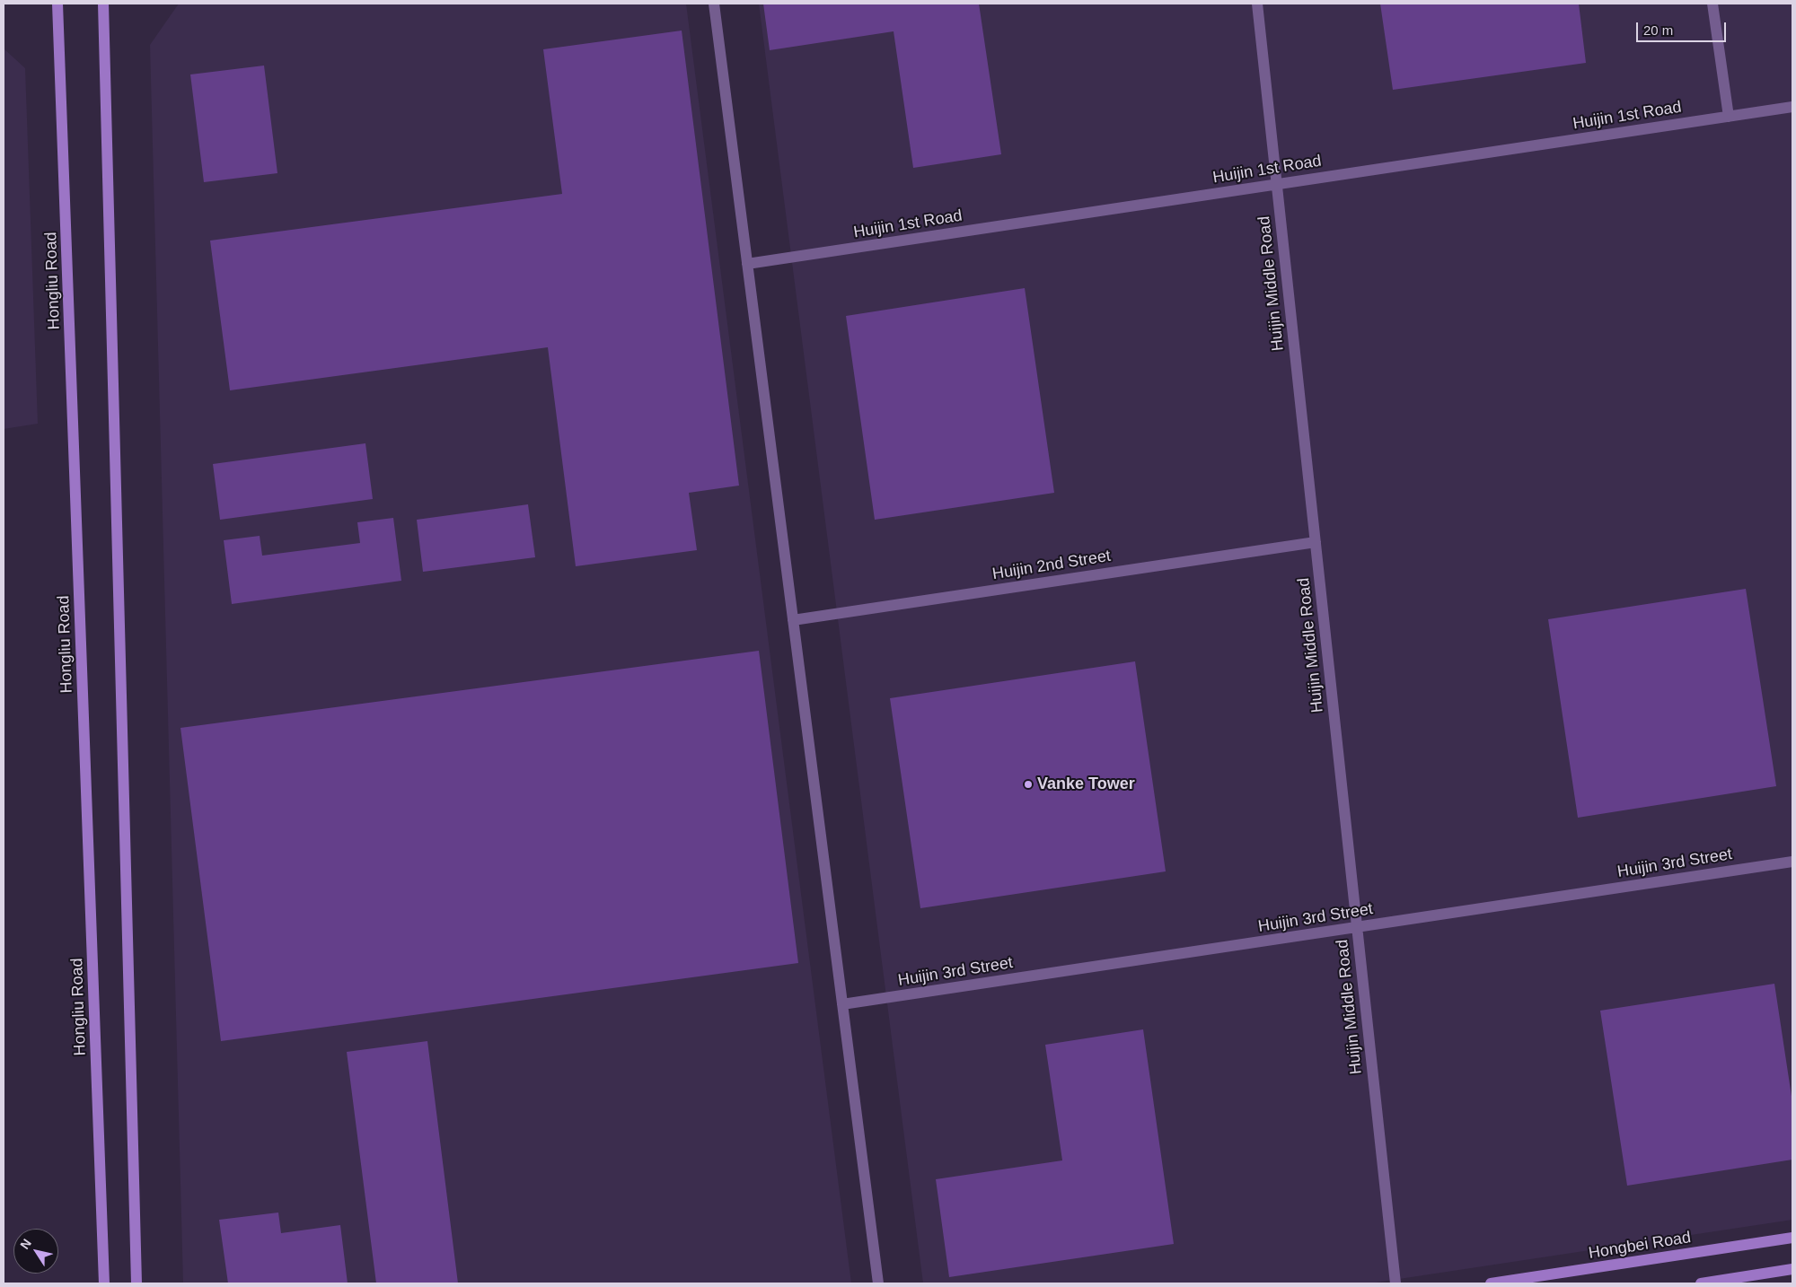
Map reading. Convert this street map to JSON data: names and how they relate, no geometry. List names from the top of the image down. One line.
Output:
{"streets":{"street":["Huijin 1st Road","Hongliu Road","Huijin Middle Road","Huijin 2nd Street","Huijin 3rd Street","Hongbei Road"]},"crossings":[["Huijin 1st Road","Huijin Middle Road"],["Huijin Middle Road","Huijin 2nd Street"],["Huijin Middle Road","Huijin 3rd Street"]],"places":["Vanke Tower"],"scale_bar":"20 m","north":"top left"}
